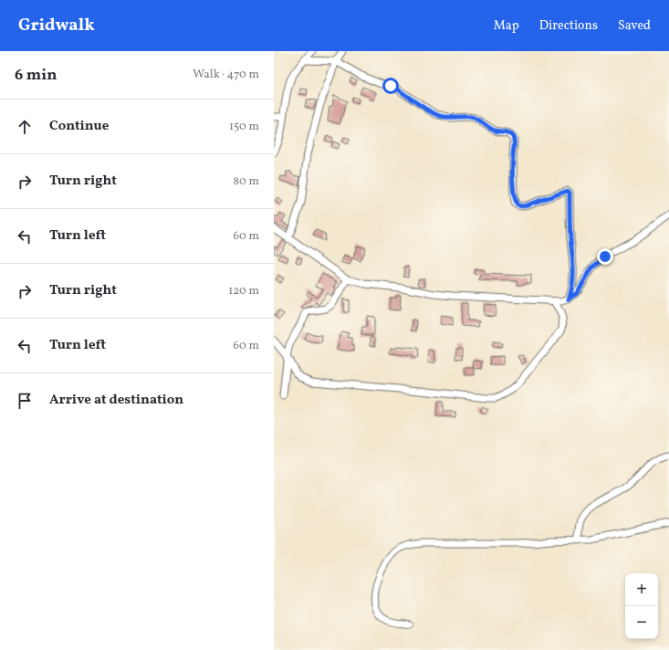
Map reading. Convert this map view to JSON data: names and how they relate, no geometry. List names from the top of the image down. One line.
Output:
{"page":{"header":"Gridwalk","nav":["Map","Directions","Saved"],"heading":["6 min","Walk · 470 m"],"list":[["Continue","150 m"],["Turn right","80 m"],["Turn left","60 m"],["Turn right","120 m"],["Turn left","60 m"],"Arrive at destination"],"map_buttons":["+","−"]}}
